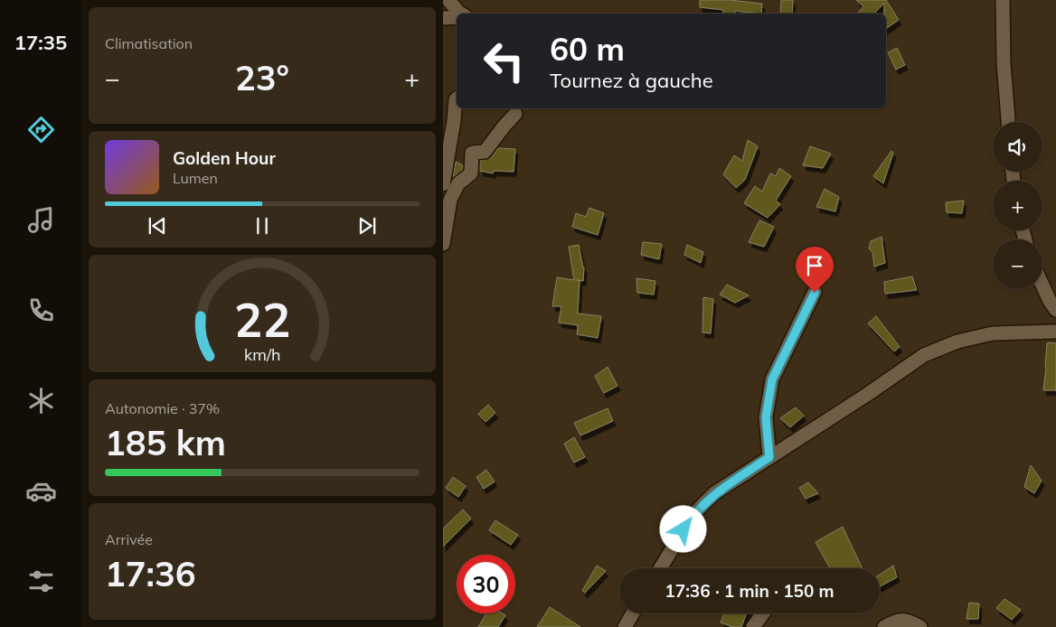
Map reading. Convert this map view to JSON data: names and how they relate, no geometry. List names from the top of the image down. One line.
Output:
{"page":{"tabs":"17:35","tile":["Climatisation",["Autonomie · 37%","185 km"],["Arrivée","17:36"]],"turn":["60 m","Tournez à gauche"],"heat":["−","23°","+"],"map_buttons":["+","−"],"song":["Golden Hour","Lumen"],"limit":"30","trip":"17:36 · 1 min · 150 m","gauge":["22","km/h"]}}
